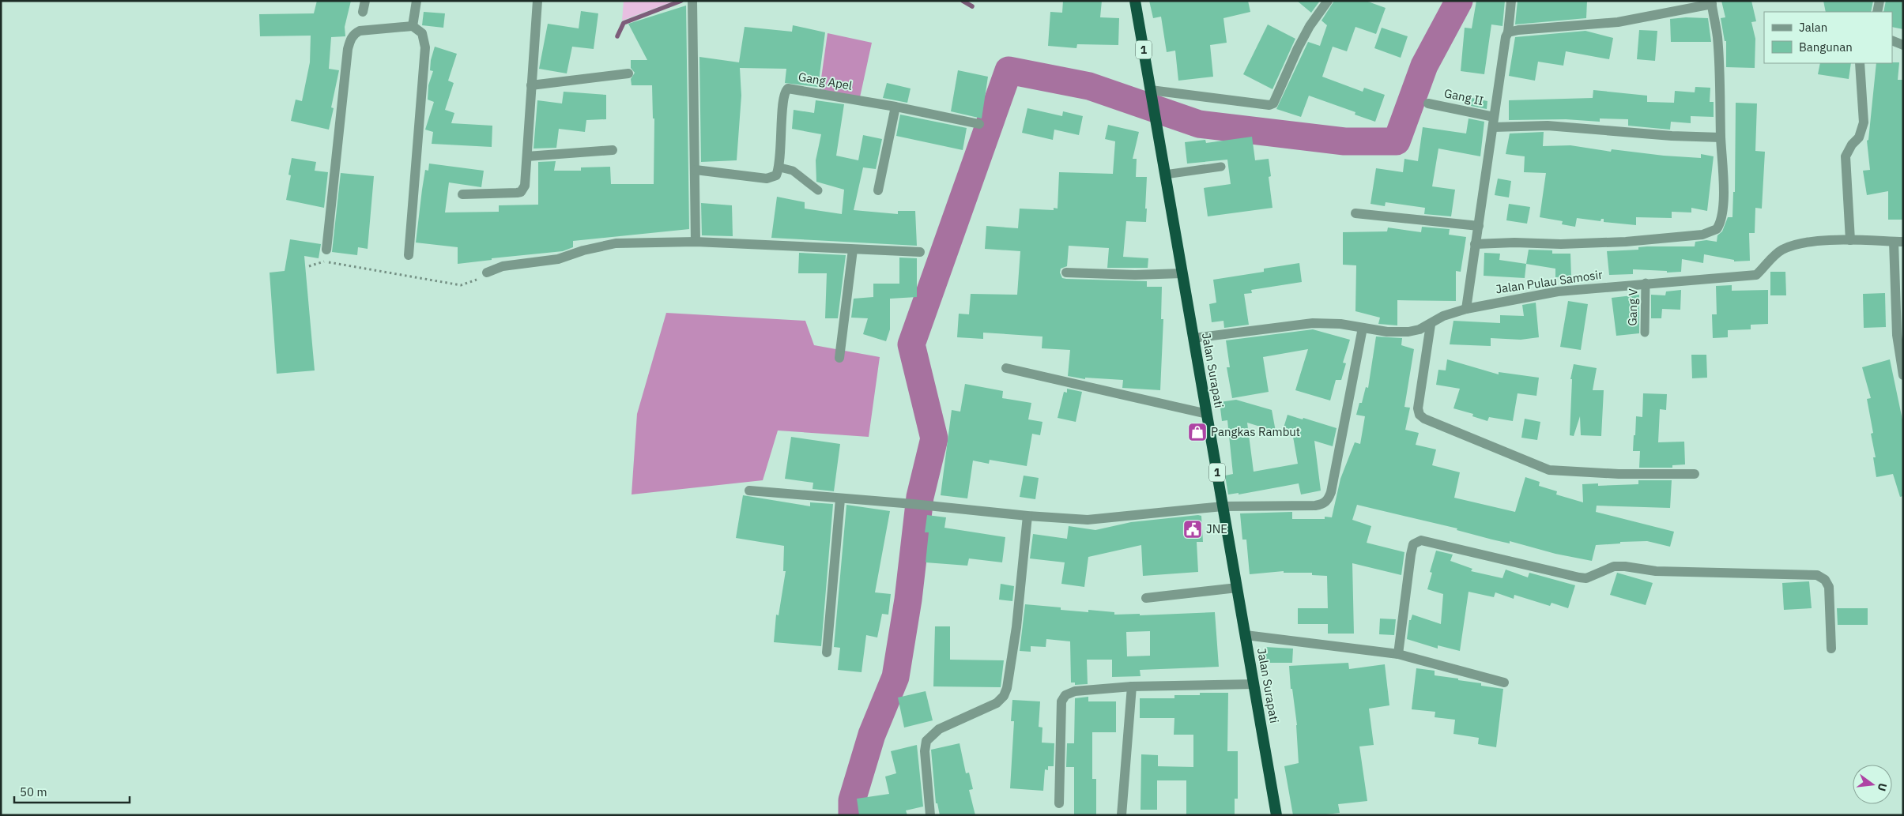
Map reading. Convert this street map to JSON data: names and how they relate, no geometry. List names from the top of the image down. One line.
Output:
{"streets":{"highway":["1","Jalan Surapati"],"street":["Gang Apel","Gang II","Jalan Pulau Samosir"],"lane":["Gang V"]},"crossings":[["Jalan Pulau Samosir","Gang V"],["Jalan Pulau Samosir","Jalan Surapati"]],"places":{"shop":["Pangkas Rambut"],"public building":["JNE"]},"legend":["Jalan","Bangunan"],"scale_bar":"50 m","north":"right"}
